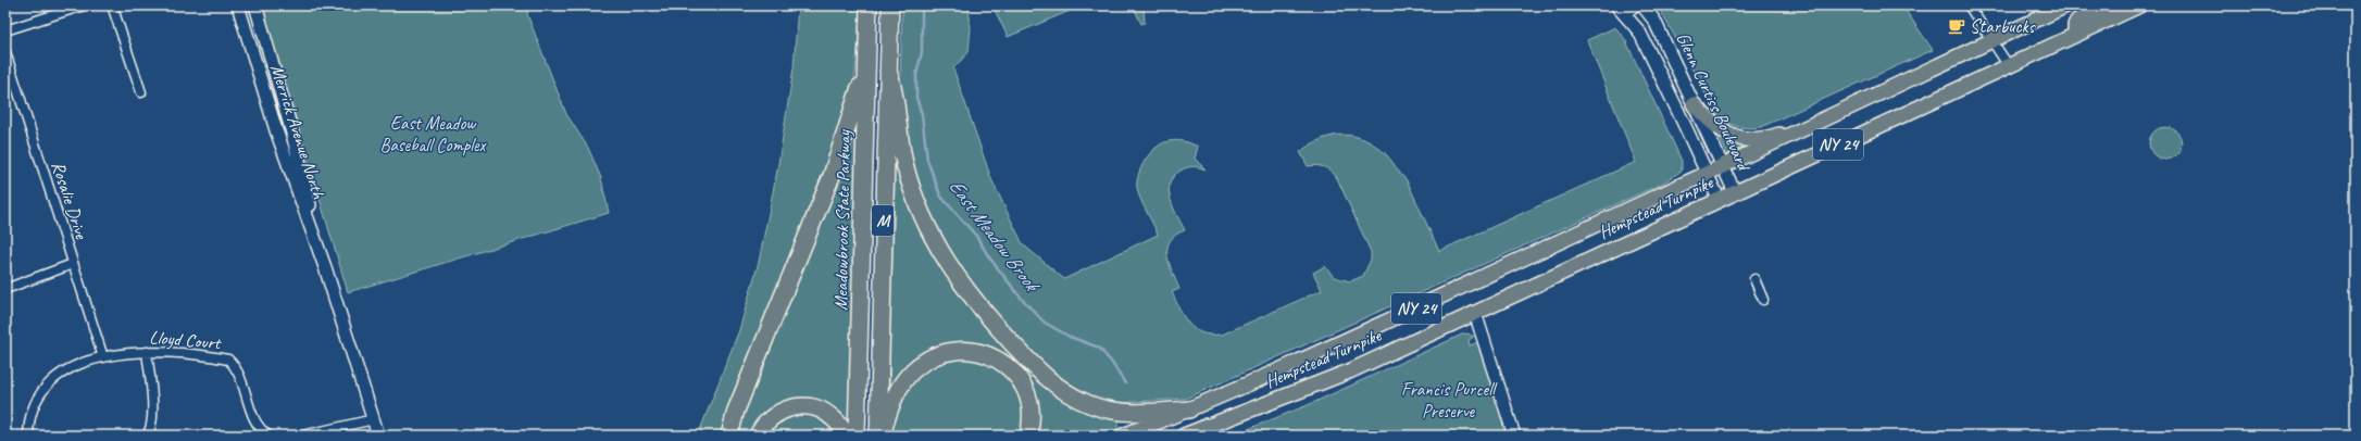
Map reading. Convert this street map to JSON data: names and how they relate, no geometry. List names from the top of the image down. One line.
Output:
{"streets":{"highway":["Meadowbrook State Parkway","M"],"main road":["Glenn Curtiss Boulevard","Merrick Avenue North","NY 24","Hempstead Turnpike"],"street":["Rosalie Drive","Lloyd Court"]},"crossings":[["Glenn Curtiss Boulevard","Hempstead Turnpike"],["Rosalie Drive","Lloyd Court"]],"water":["East Meadow Brook"],"parks":["East Meadow Baseball Complex","Francis Purcell Preserve"],"places":{"cafe":["Starbucks"]}}
